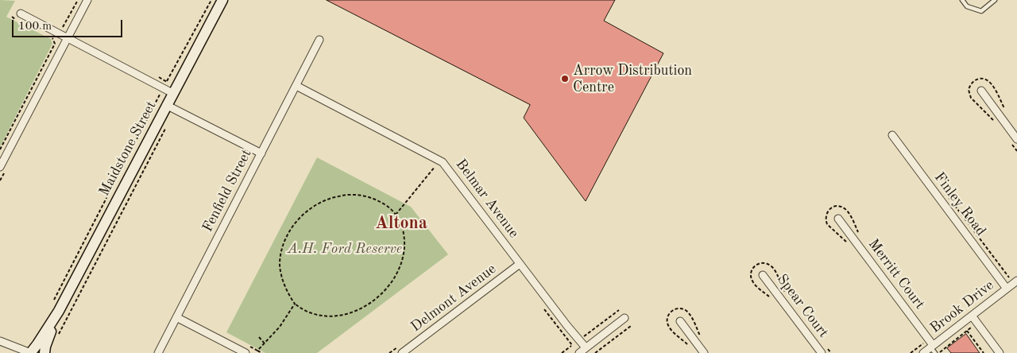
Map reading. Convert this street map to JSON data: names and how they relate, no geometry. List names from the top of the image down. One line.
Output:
{"streets":{"main road":["Maidstone Street"],"street":["Fenfield Street","Belmar Avenue","Finley Road","Merritt Court","Delmont Avenue","Spear Court","Brook Drive"]},"crossings":[["Fenfield Street","Belmar Avenue"],["Belmar Avenue","Delmont Avenue"],["Finley Road","Brook Drive"],["Merritt Court","Brook Drive"]],"districts":["Altona"],"parks":["A.H. Ford Reserve"],"places":["Arrow Distribution Centre"],"scale_bar":"100 m"}
